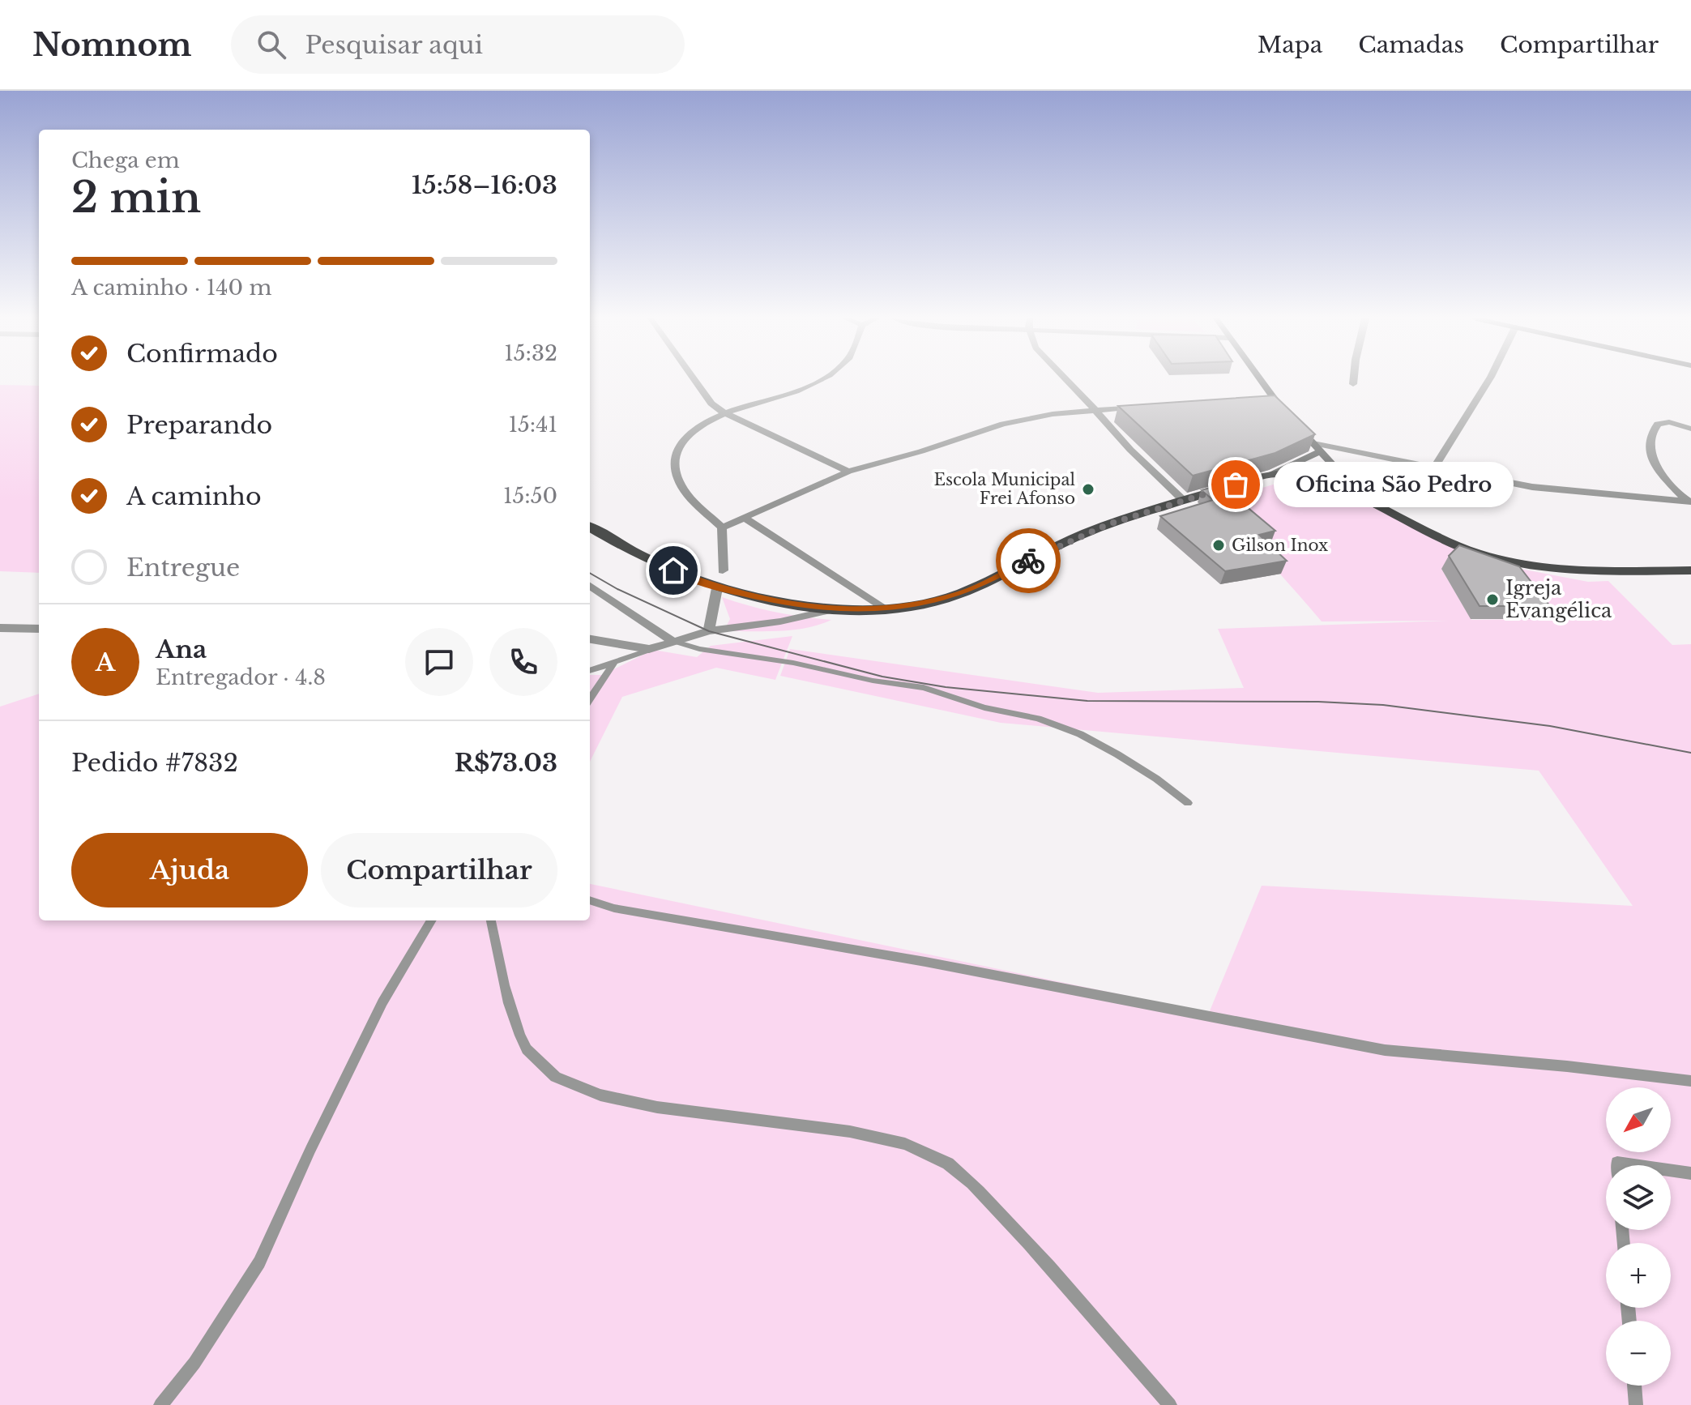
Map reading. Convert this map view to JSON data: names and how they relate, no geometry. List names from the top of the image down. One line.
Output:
{"places":["Oficina São Pedro","Escola Municipal Frei Afonso","Gilson Inox","Igreja Evangélica"],"north":"bottom left","page":{"header":"Nomnom","search":"Pesquisar aqui","nav":["Mapa","Camadas","Compartilhar"],"heading":["2 min","Chega em","15:58–16:03"],"panel":["Ana","Entregador · 4.8","Pedido #7832","R$73.03"],"bar":"A caminho · 140 m","list":[["Confirmado","15:32"],["Preparando","15:41"],["A caminho","15:50"],"Entregue"],"bubble":"Oficina São Pedro","round":"A","buttons":["Ajuda","Compartilhar"],"map_buttons":["+","−"]}}
